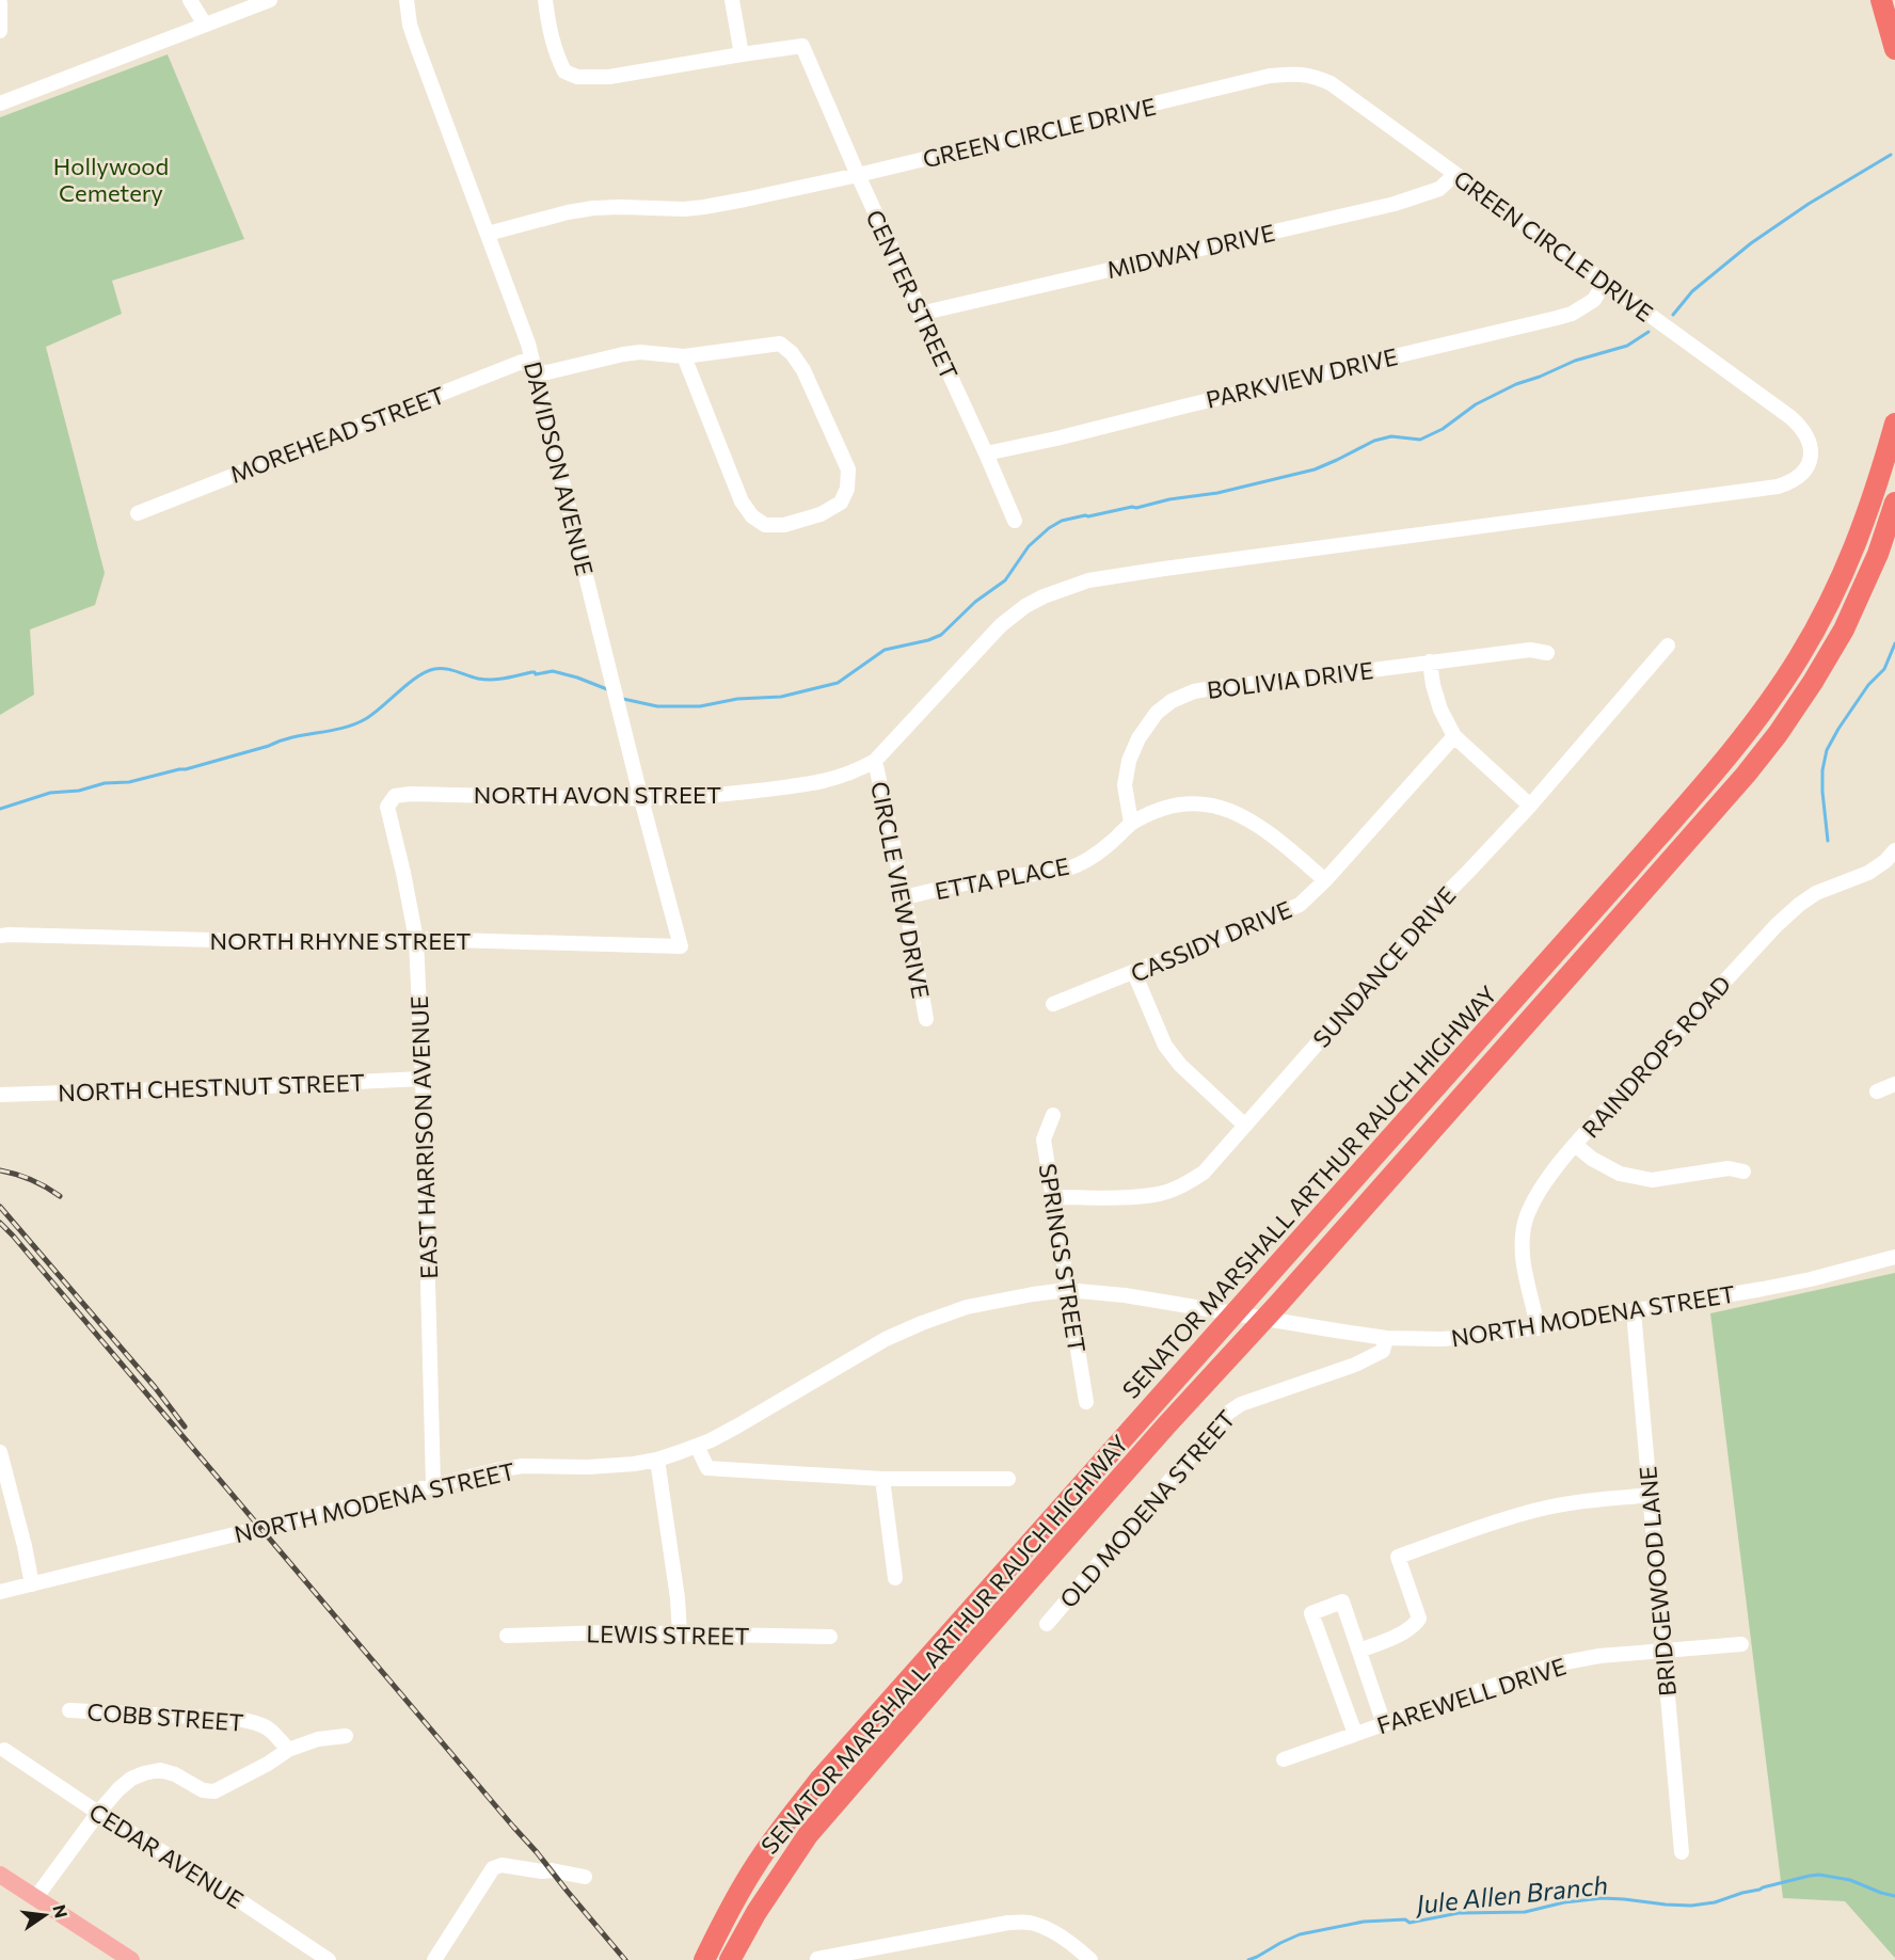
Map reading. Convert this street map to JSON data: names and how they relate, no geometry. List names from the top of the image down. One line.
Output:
{"streets":{"highway":["SENATOR MARSHALL ARTHUR RAUCH HIGHWAY"],"street":["GREEN CIRCLE DRIVE","MIDWAY DRIVE","CENTER STREET","PARKVIEW DRIVE","MOREHEAD STREET","DAVIDSON AVENUE","BOLIVIA DRIVE","NORTH AVON STREET","ETTA PLACE","CIRCLE VIEW DRIVE","NORTH RHYNE STREET","CASSIDY DRIVE","SUNDANCE DRIVE","RAINDROPS ROAD","NORTH CHESTNUT STREET","EAST HARRISON AVENUE","SPRINGS STREET","NORTH MODENA STREET","OLD MODENA STREET","BRIDGEWOOD LANE","LEWIS STREET","FAREWELL DRIVE","COBB STREET","CEDAR AVENUE"]},"crossings":[["GREEN CIRCLE DRIVE","MIDWAY DRIVE"],["GREEN CIRCLE DRIVE","CENTER STREET"],["GREEN CIRCLE DRIVE","PARKVIEW DRIVE"],["GREEN CIRCLE DRIVE","DAVIDSON AVENUE"],["GREEN CIRCLE DRIVE","NORTH AVON STREET"],["MIDWAY DRIVE","CENTER STREET"],["CENTER STREET","PARKVIEW DRIVE"],["MOREHEAD STREET","DAVIDSON AVENUE"],["DAVIDSON AVENUE","NORTH AVON STREET"],["DAVIDSON AVENUE","NORTH RHYNE STREET"],["BOLIVIA DRIVE","ETTA PLACE"],["NORTH AVON STREET","CIRCLE VIEW DRIVE"],["NORTH AVON STREET","EAST HARRISON AVENUE"],["ETTA PLACE","CIRCLE VIEW DRIVE"],["ETTA PLACE","CASSIDY DRIVE"],["NORTH RHYNE STREET","EAST HARRISON AVENUE"],["SUNDANCE DRIVE","SPRINGS STREET"],["RAINDROPS ROAD","NORTH MODENA STREET"],["NORTH CHESTNUT STREET","EAST HARRISON AVENUE"],["EAST HARRISON AVENUE","NORTH MODENA STREET"],["SPRINGS STREET","NORTH MODENA STREET"],["NORTH MODENA STREET","OLD MODENA STREET"],["NORTH MODENA STREET","BRIDGEWOOD LANE"],["BRIDGEWOOD LANE","FAREWELL DRIVE"]],"water":["Jule Allen Branch"],"parks":["Hollywood Cemetery"],"north":"right"}
